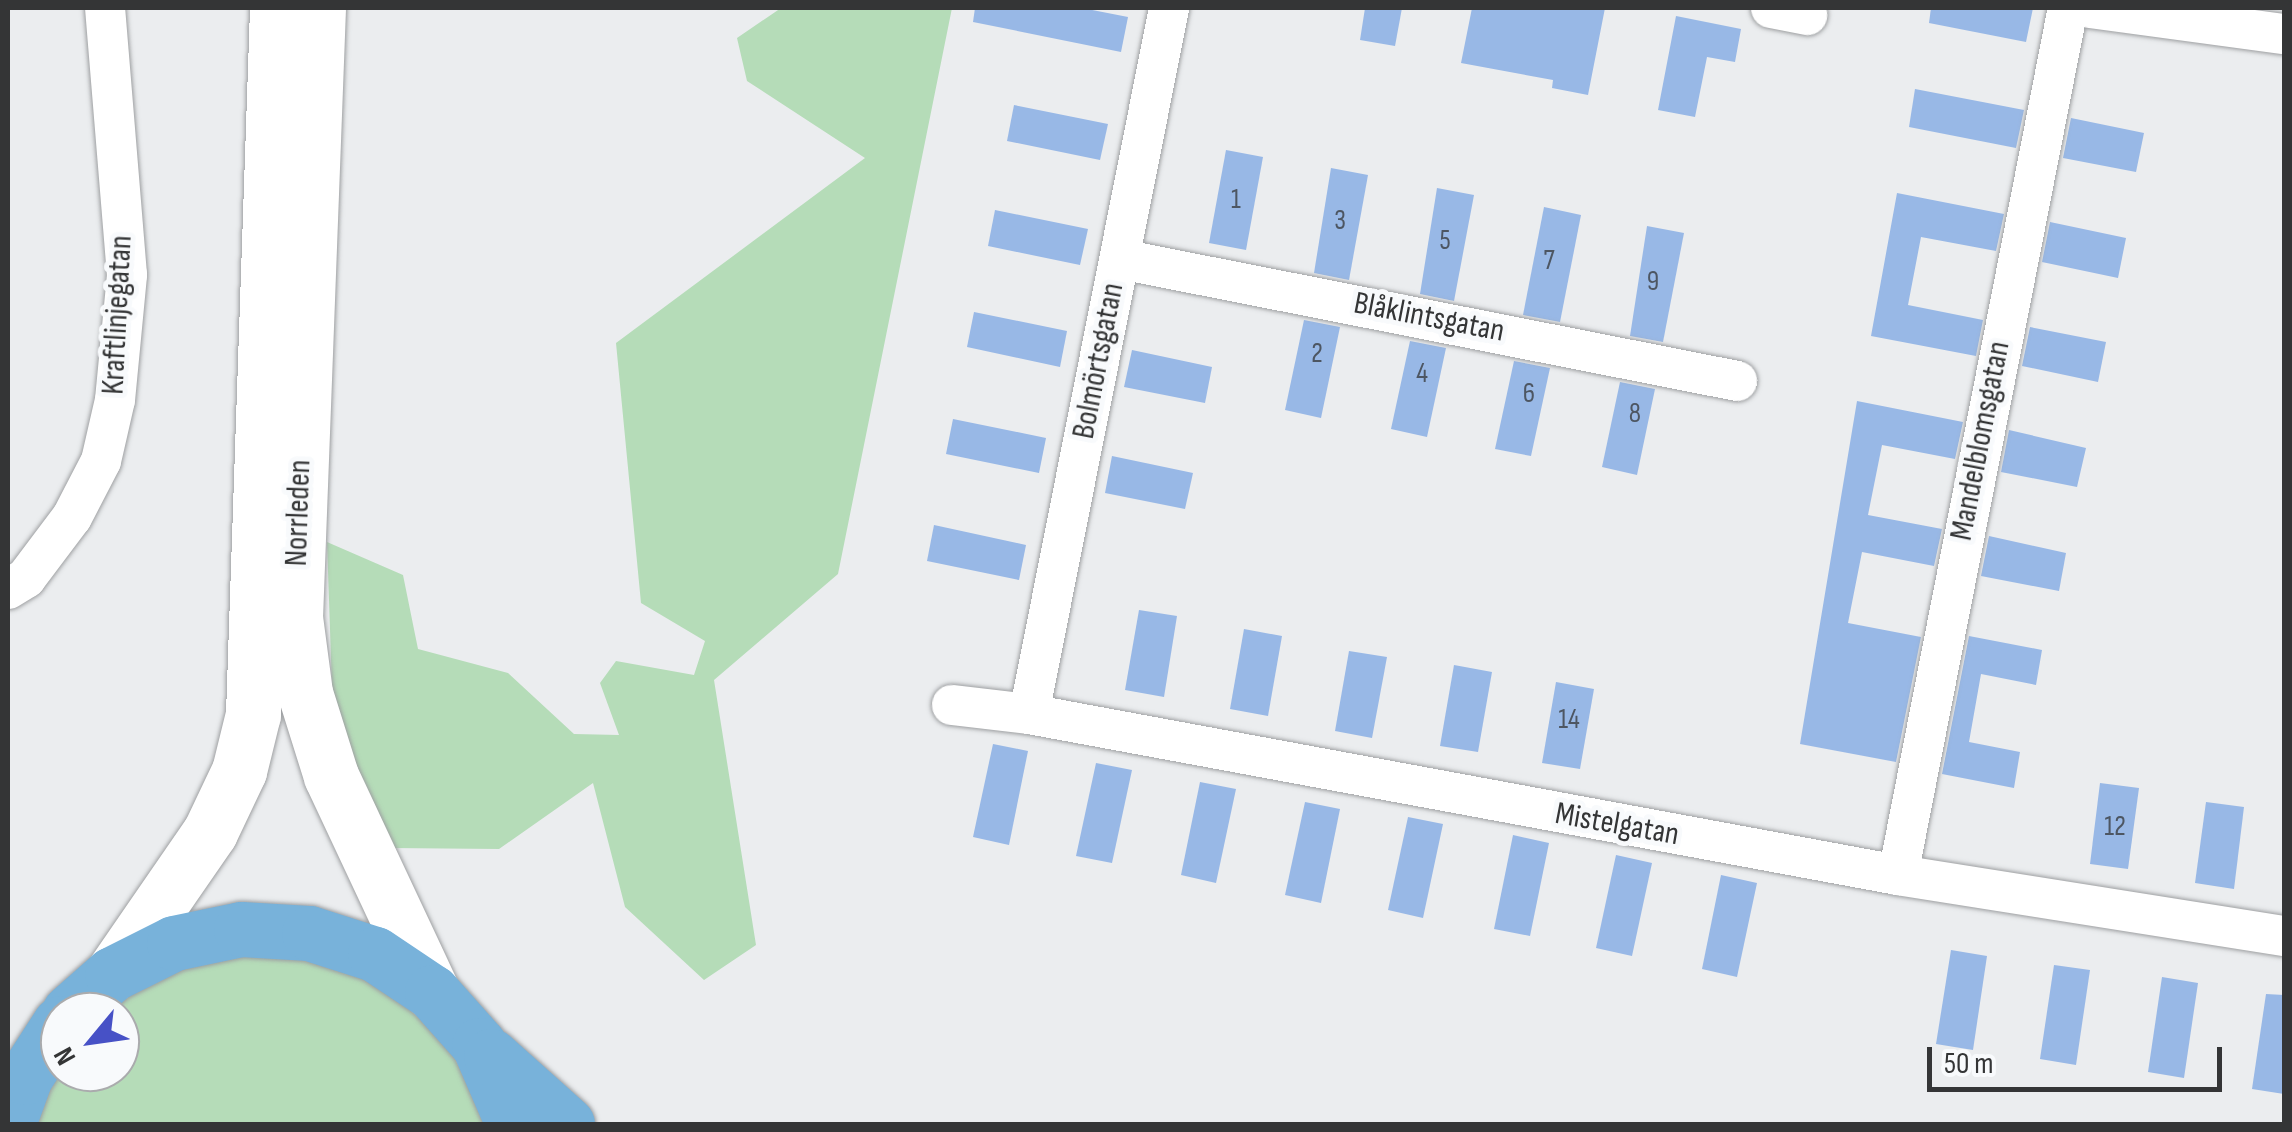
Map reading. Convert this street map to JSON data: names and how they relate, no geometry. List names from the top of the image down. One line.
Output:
{"streets":{"main road":["Norrleden"],"street":["Kraftlinjegatan","Blåklintsgatan","Bolmörtsgatan","Mandelblomsgatan","Mistelgatan"]},"crossings":[["Blåklintsgatan","Bolmörtsgatan"],["Bolmörtsgatan","Mistelgatan"],["Mandelblomsgatan","Mistelgatan"]],"house_numbers":["1","3","5","7","9","2","4","6","8","14","12"],"scale_bar":"50 m","north":"bottom left"}
